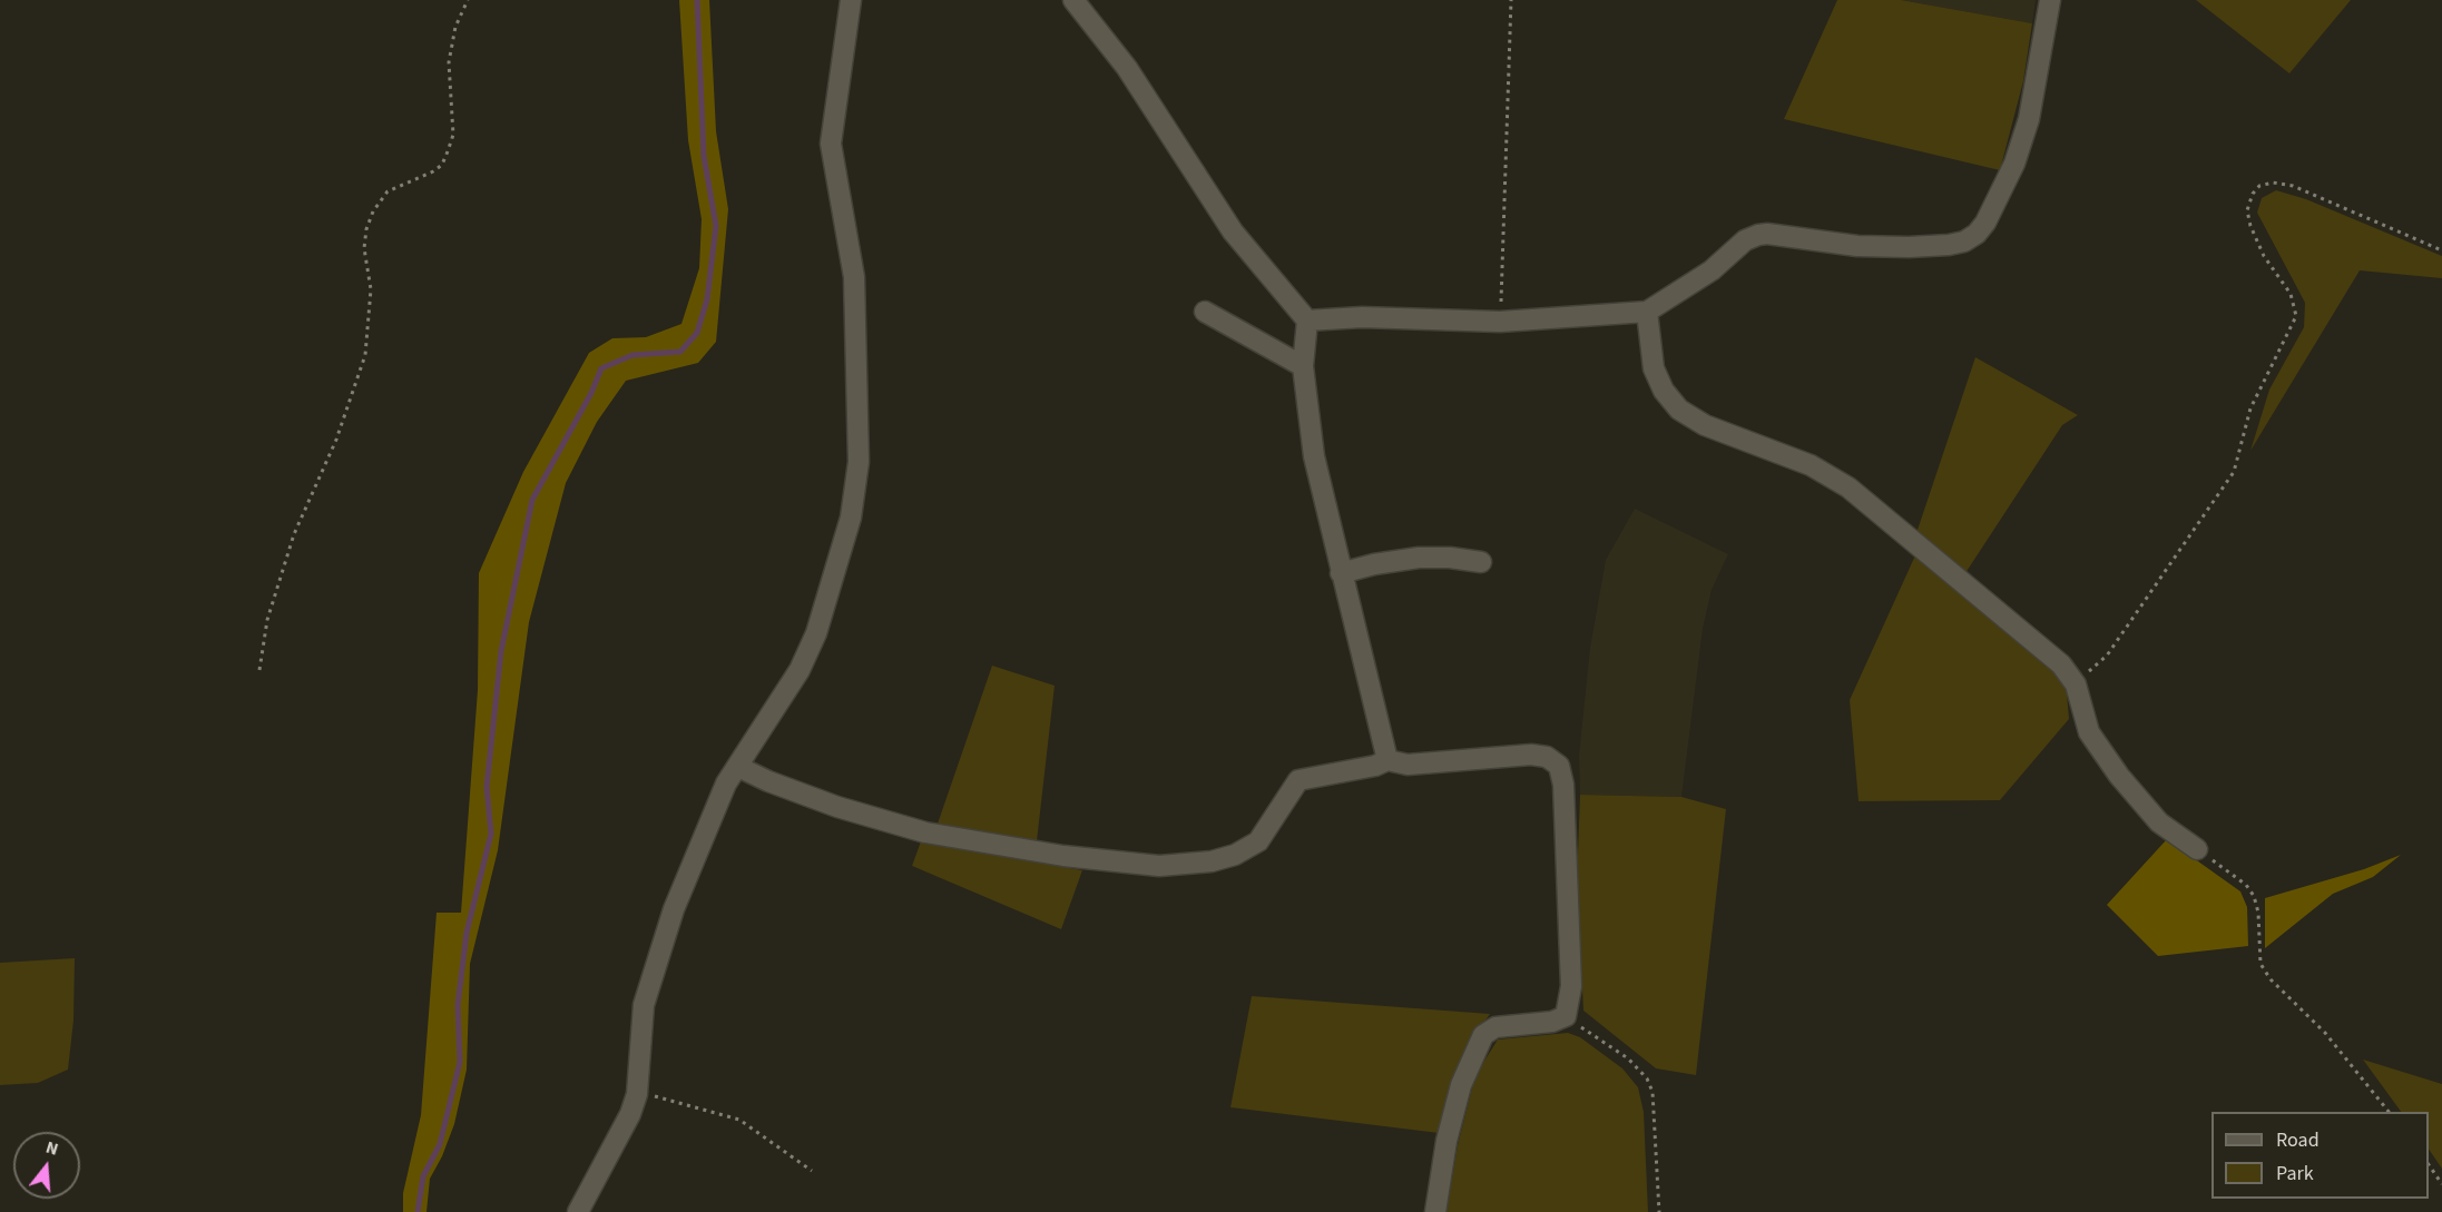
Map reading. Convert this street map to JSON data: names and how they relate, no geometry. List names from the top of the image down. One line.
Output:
{"legend":["Road","Park"],"north":"top"}
